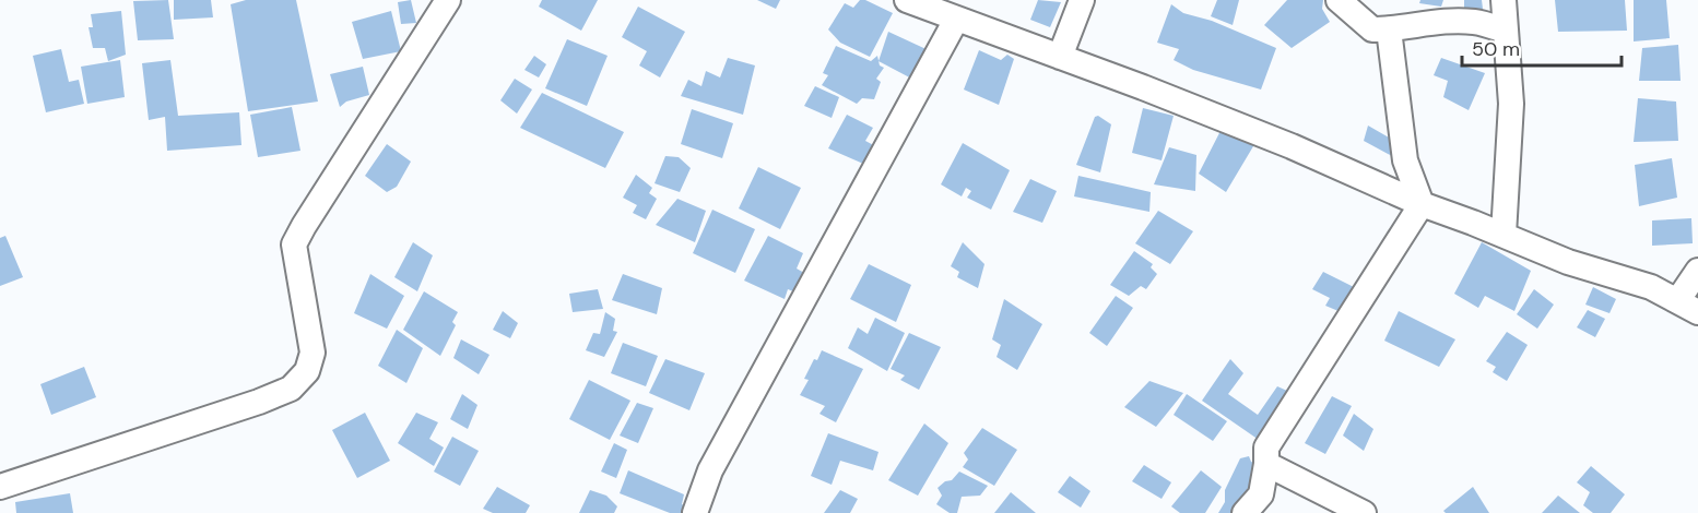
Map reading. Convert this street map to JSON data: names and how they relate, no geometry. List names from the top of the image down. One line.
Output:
{"scale_bar":"50 m"}
